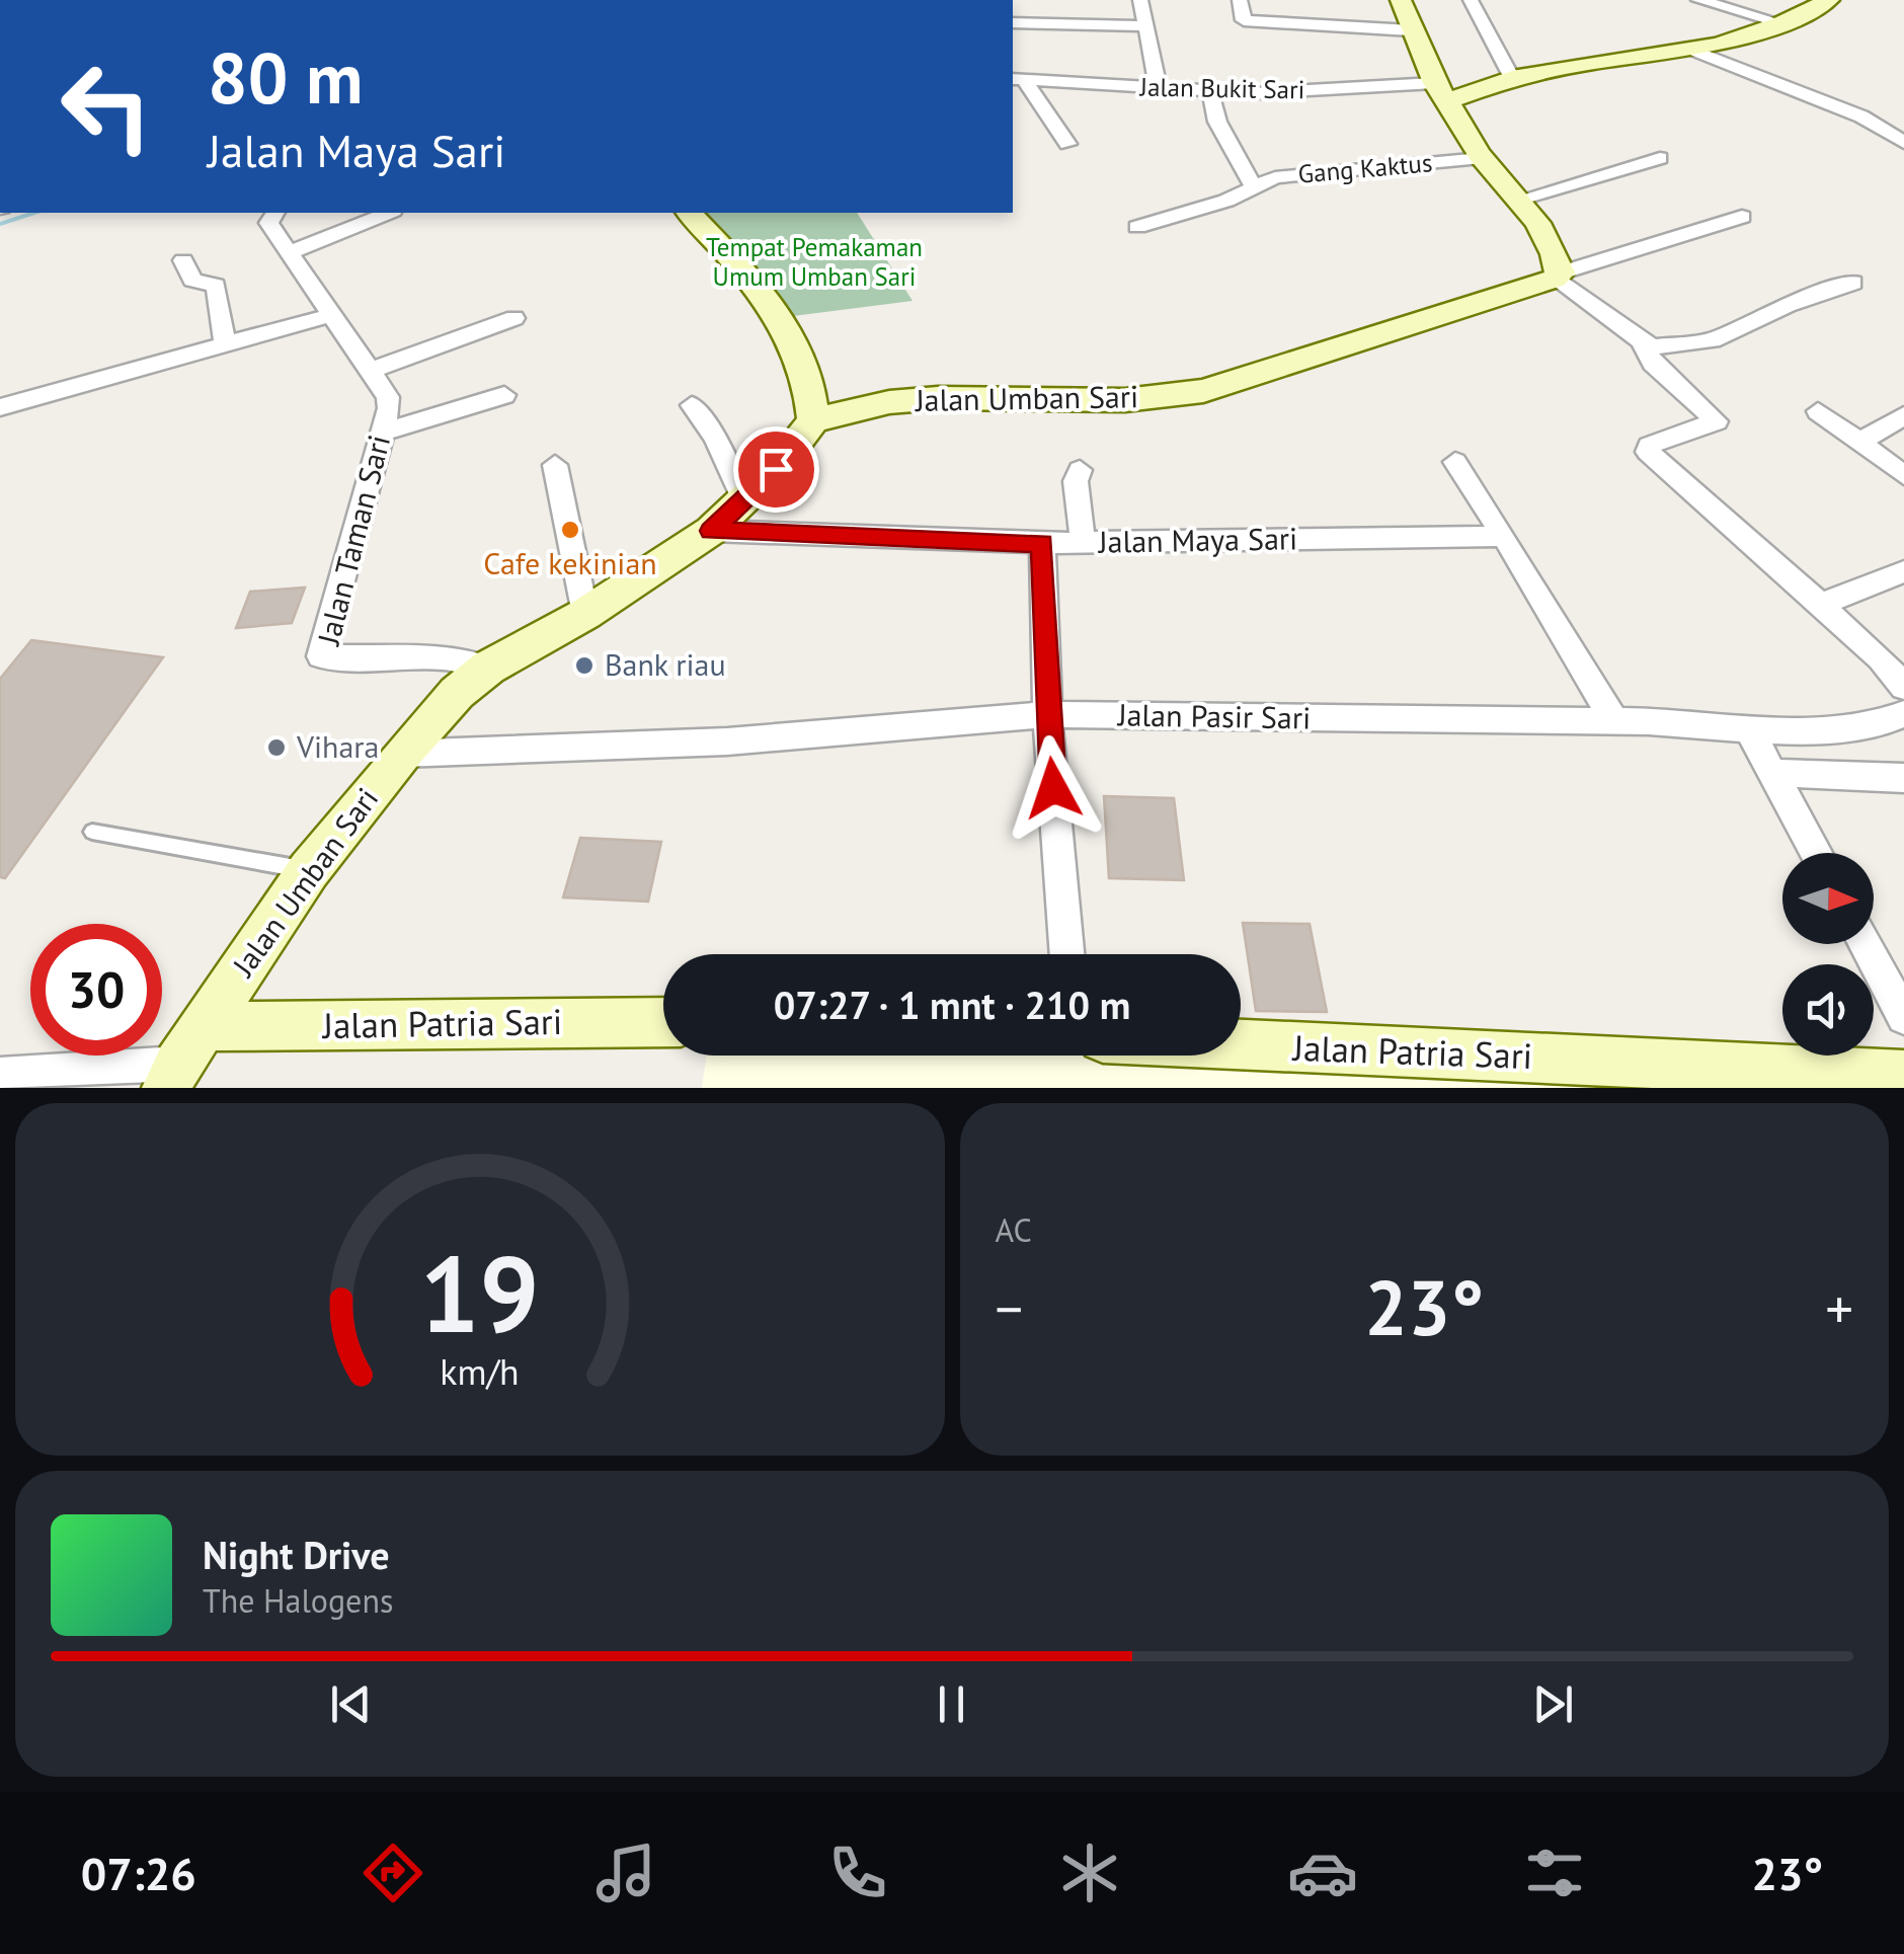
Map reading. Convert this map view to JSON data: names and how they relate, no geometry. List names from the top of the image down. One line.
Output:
{"streets":{"street":["Jalan Bukit Sari","Gang Kaktus","Jalan Umban Sari","Jalan Taman Sari","Jalan Maya Sari","Jalan Pasir Sari","Jalan Patria Sari"]},"crossings":[["Jalan Umban Sari","Jalan Taman Sari"],["Jalan Umban Sari","Jalan Maya Sari"],["Jalan Umban Sari","Jalan Pasir Sari"],["Jalan Umban Sari","Jalan Patria Sari"]],"parks":["Tempat Pemakaman Umum Umban Sari"],"places":["Cafe kekinian","Bank riau","Vihara"],"north":"right","page":{"turn":["80 m","Jalan Maya Sari"],"limit":"30","trip":"07:27 · 1 mnt · 210 m","tile":"AC","heat":["−","23°","+"],"song":["Night Drive","The Halogens"],"tabs":["07:26","23°"],"gauge":["19","km/h"]}}
